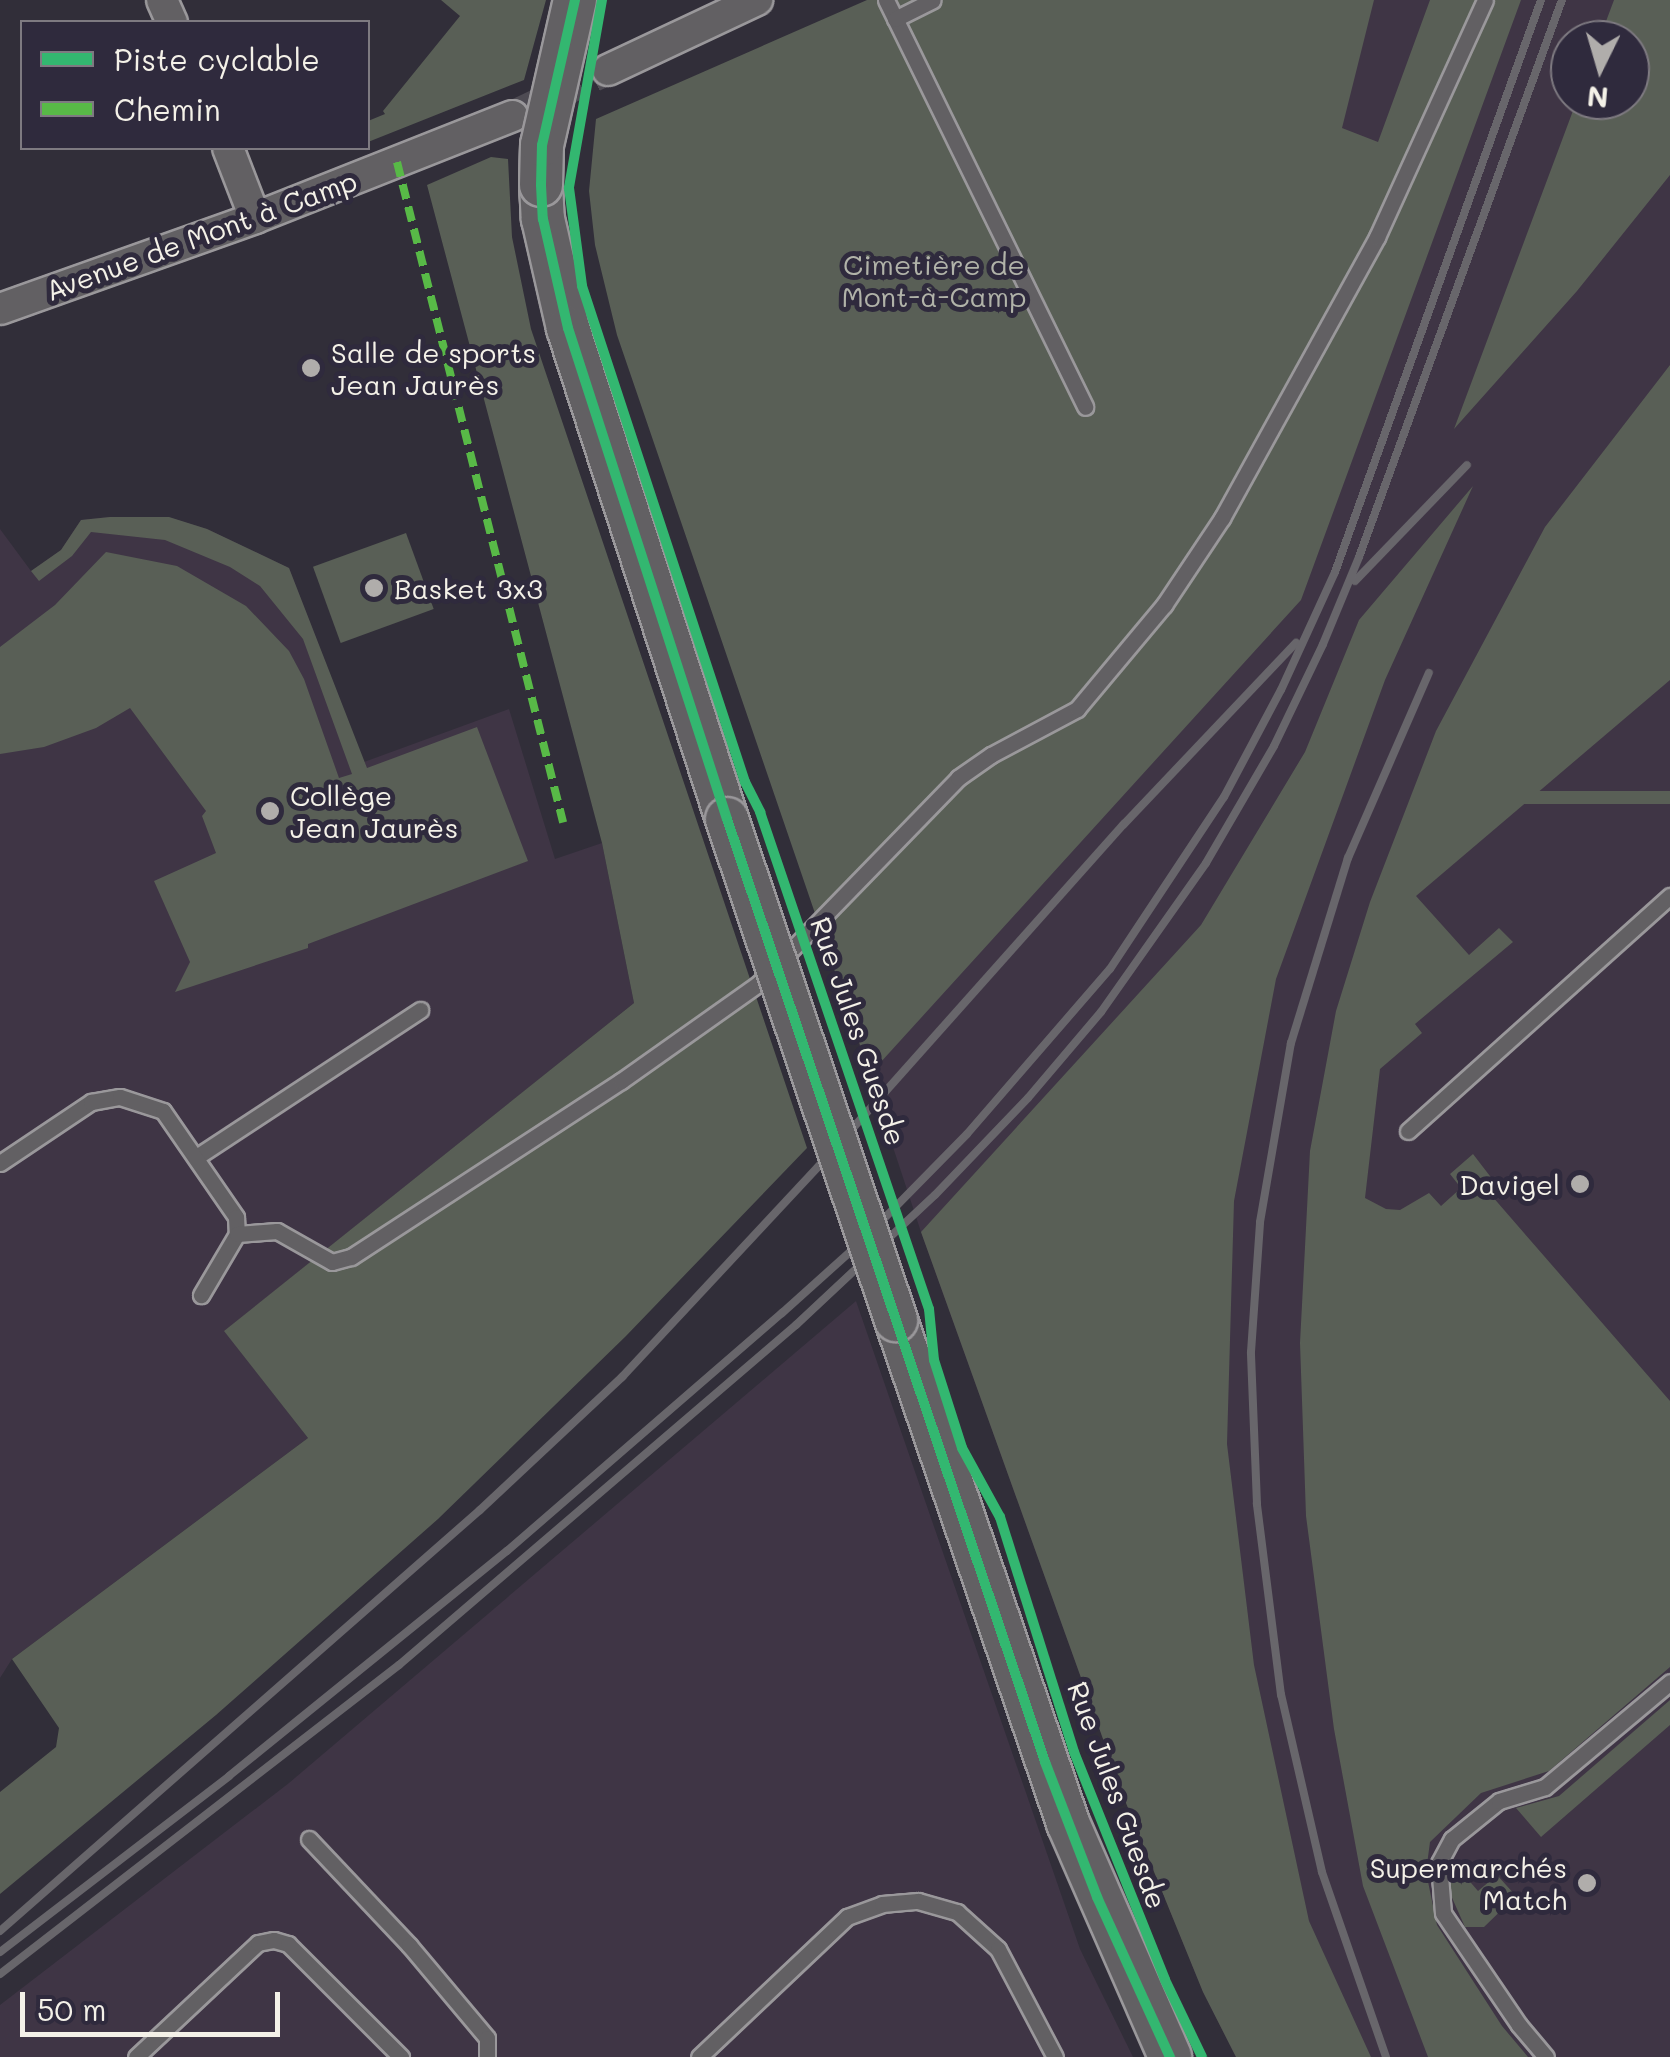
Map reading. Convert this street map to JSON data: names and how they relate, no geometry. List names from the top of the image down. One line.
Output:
{"streets":{"street":["Avenue de Mont à Camp","Rue Jules Guesde"]},"parks":["Cimetière de Mont-à-Camp"],"places":["Salle de sports Jean Jaurès","Basket 3x3","Collège Jean Jaurès","Davigel","Supermarchés Match"],"legend":["Piste cyclable","Chemin"],"scale_bar":"50 m","north":"bottom"}
